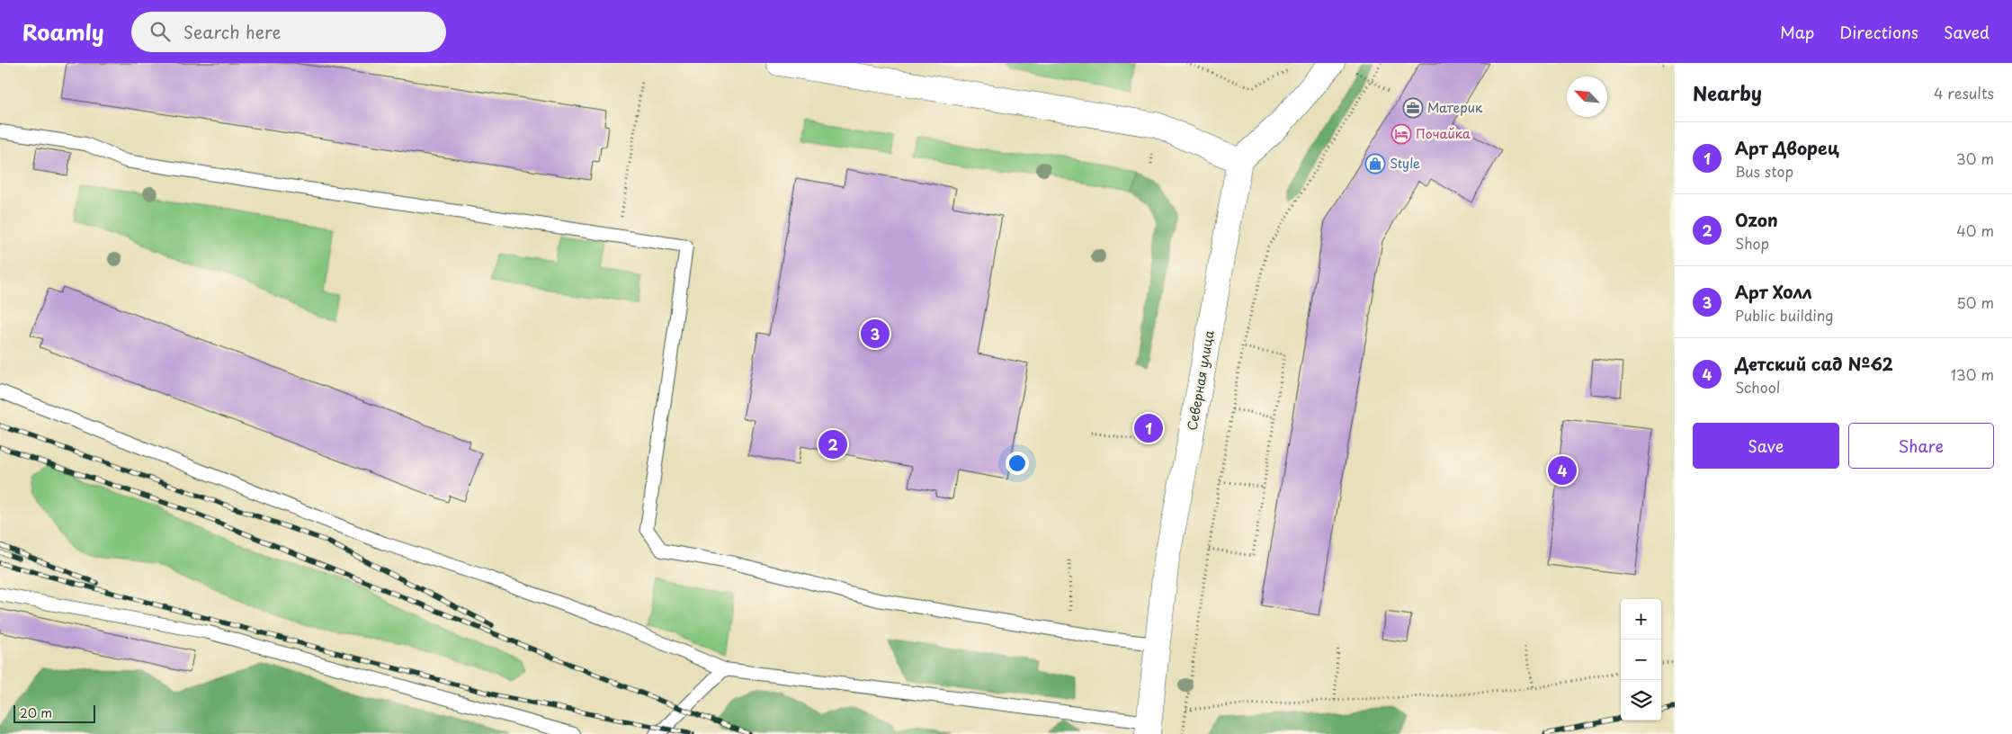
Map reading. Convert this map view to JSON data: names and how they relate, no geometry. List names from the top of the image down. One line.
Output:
{"streets":{"street":["Северная улица"]},"places":{"office":["Материк"],"hotel":["Почайка"],"shop":["Style"]},"scale_bar":"20 m","north":"top left","page":{"header":"Roamly","search":"Search here","nav":["Map","Directions","Saved"],"heading":["Nearby","4 results"],"list":[{"mark":"1","name":"Арт Дворец","note":"Bus stop","value":"30 m"},{"mark":"2","name":"Ozon","note":"Shop","value":"40 m"},{"mark":"3","name":"Арт Холл","note":"Public building","value":"50 m"},{"mark":"4","name":"Детский сад №62","note":"School","value":"130 m"}],"pins":["3","1","2","4"],"buttons":["Save","Share"],"map_buttons":["+","−"],"scale":"20 m"}}
